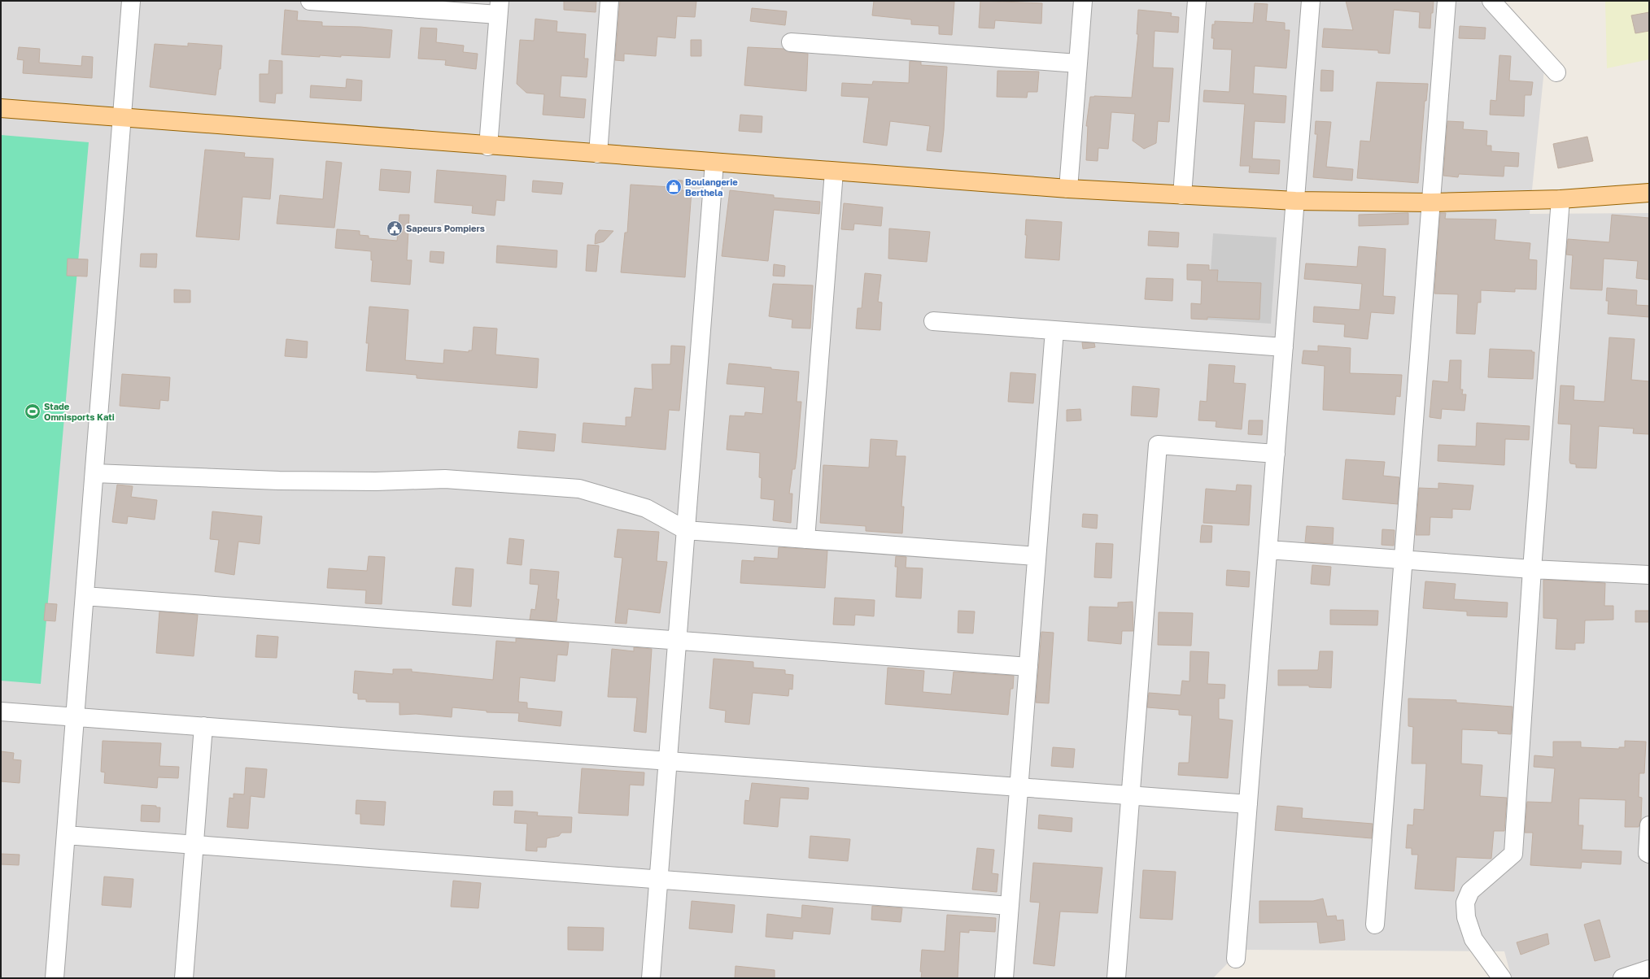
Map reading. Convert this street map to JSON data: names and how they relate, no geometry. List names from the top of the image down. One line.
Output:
{"places":{"shop":["Boulangerie Berthela"],"public building":["Sapeurs Pompiers"],"sports":["Stade Omnisports Kati"]}}
